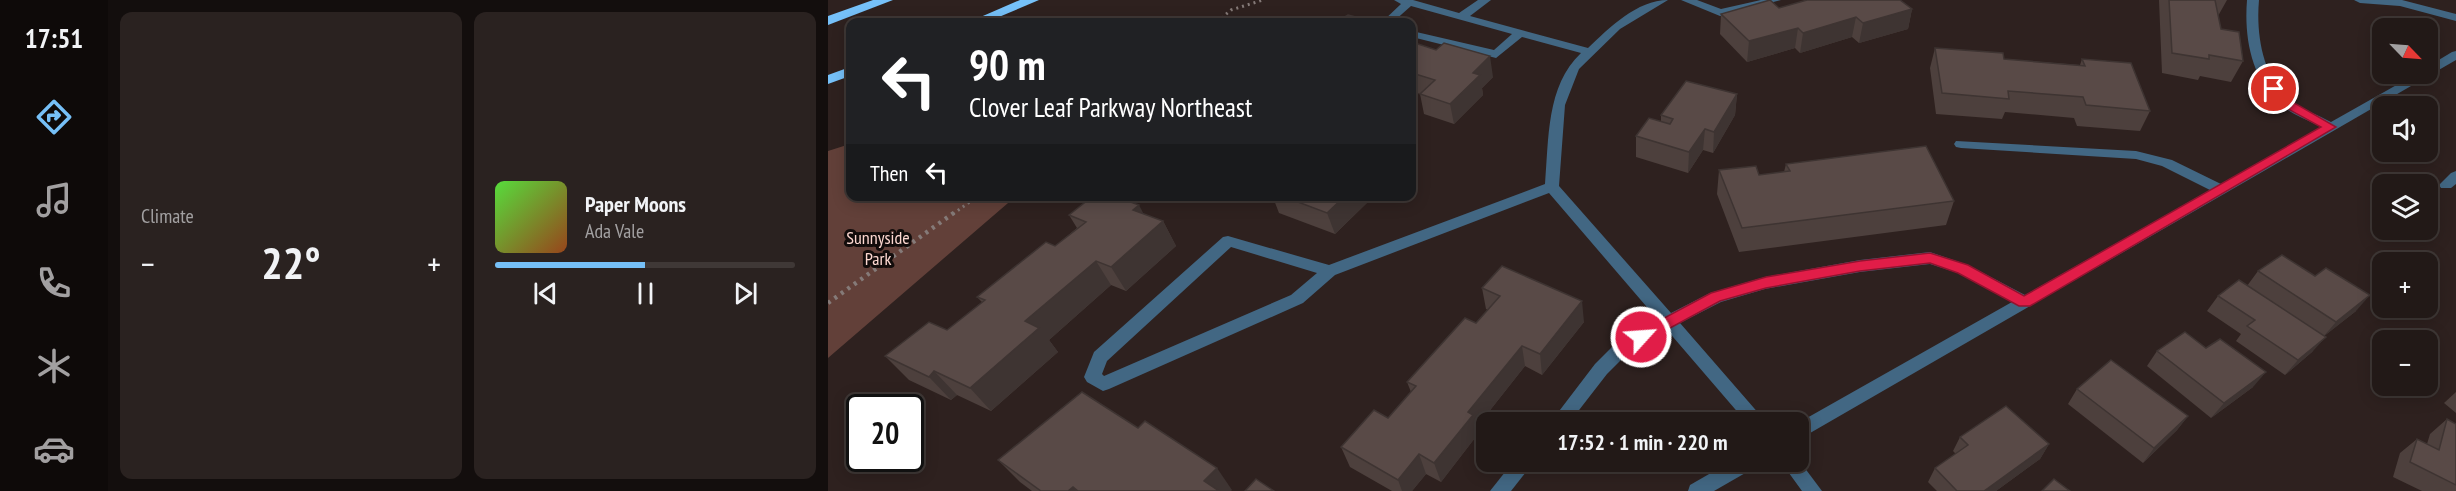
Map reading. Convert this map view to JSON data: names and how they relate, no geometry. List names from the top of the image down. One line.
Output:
{"parks":["Sunnyside Park"],"north":"bottom right","page":{"tabs":"17:51","tile":"Climate","map_buttons":["+","−"],"turn":["90 m","Clover Leaf Parkway Northeast"],"then":"Then","song":["Paper Moons","Ada Vale"],"heat":["−","22°","+"],"limit":"20","trip":"17:52 · 1 min · 220 m"}}
